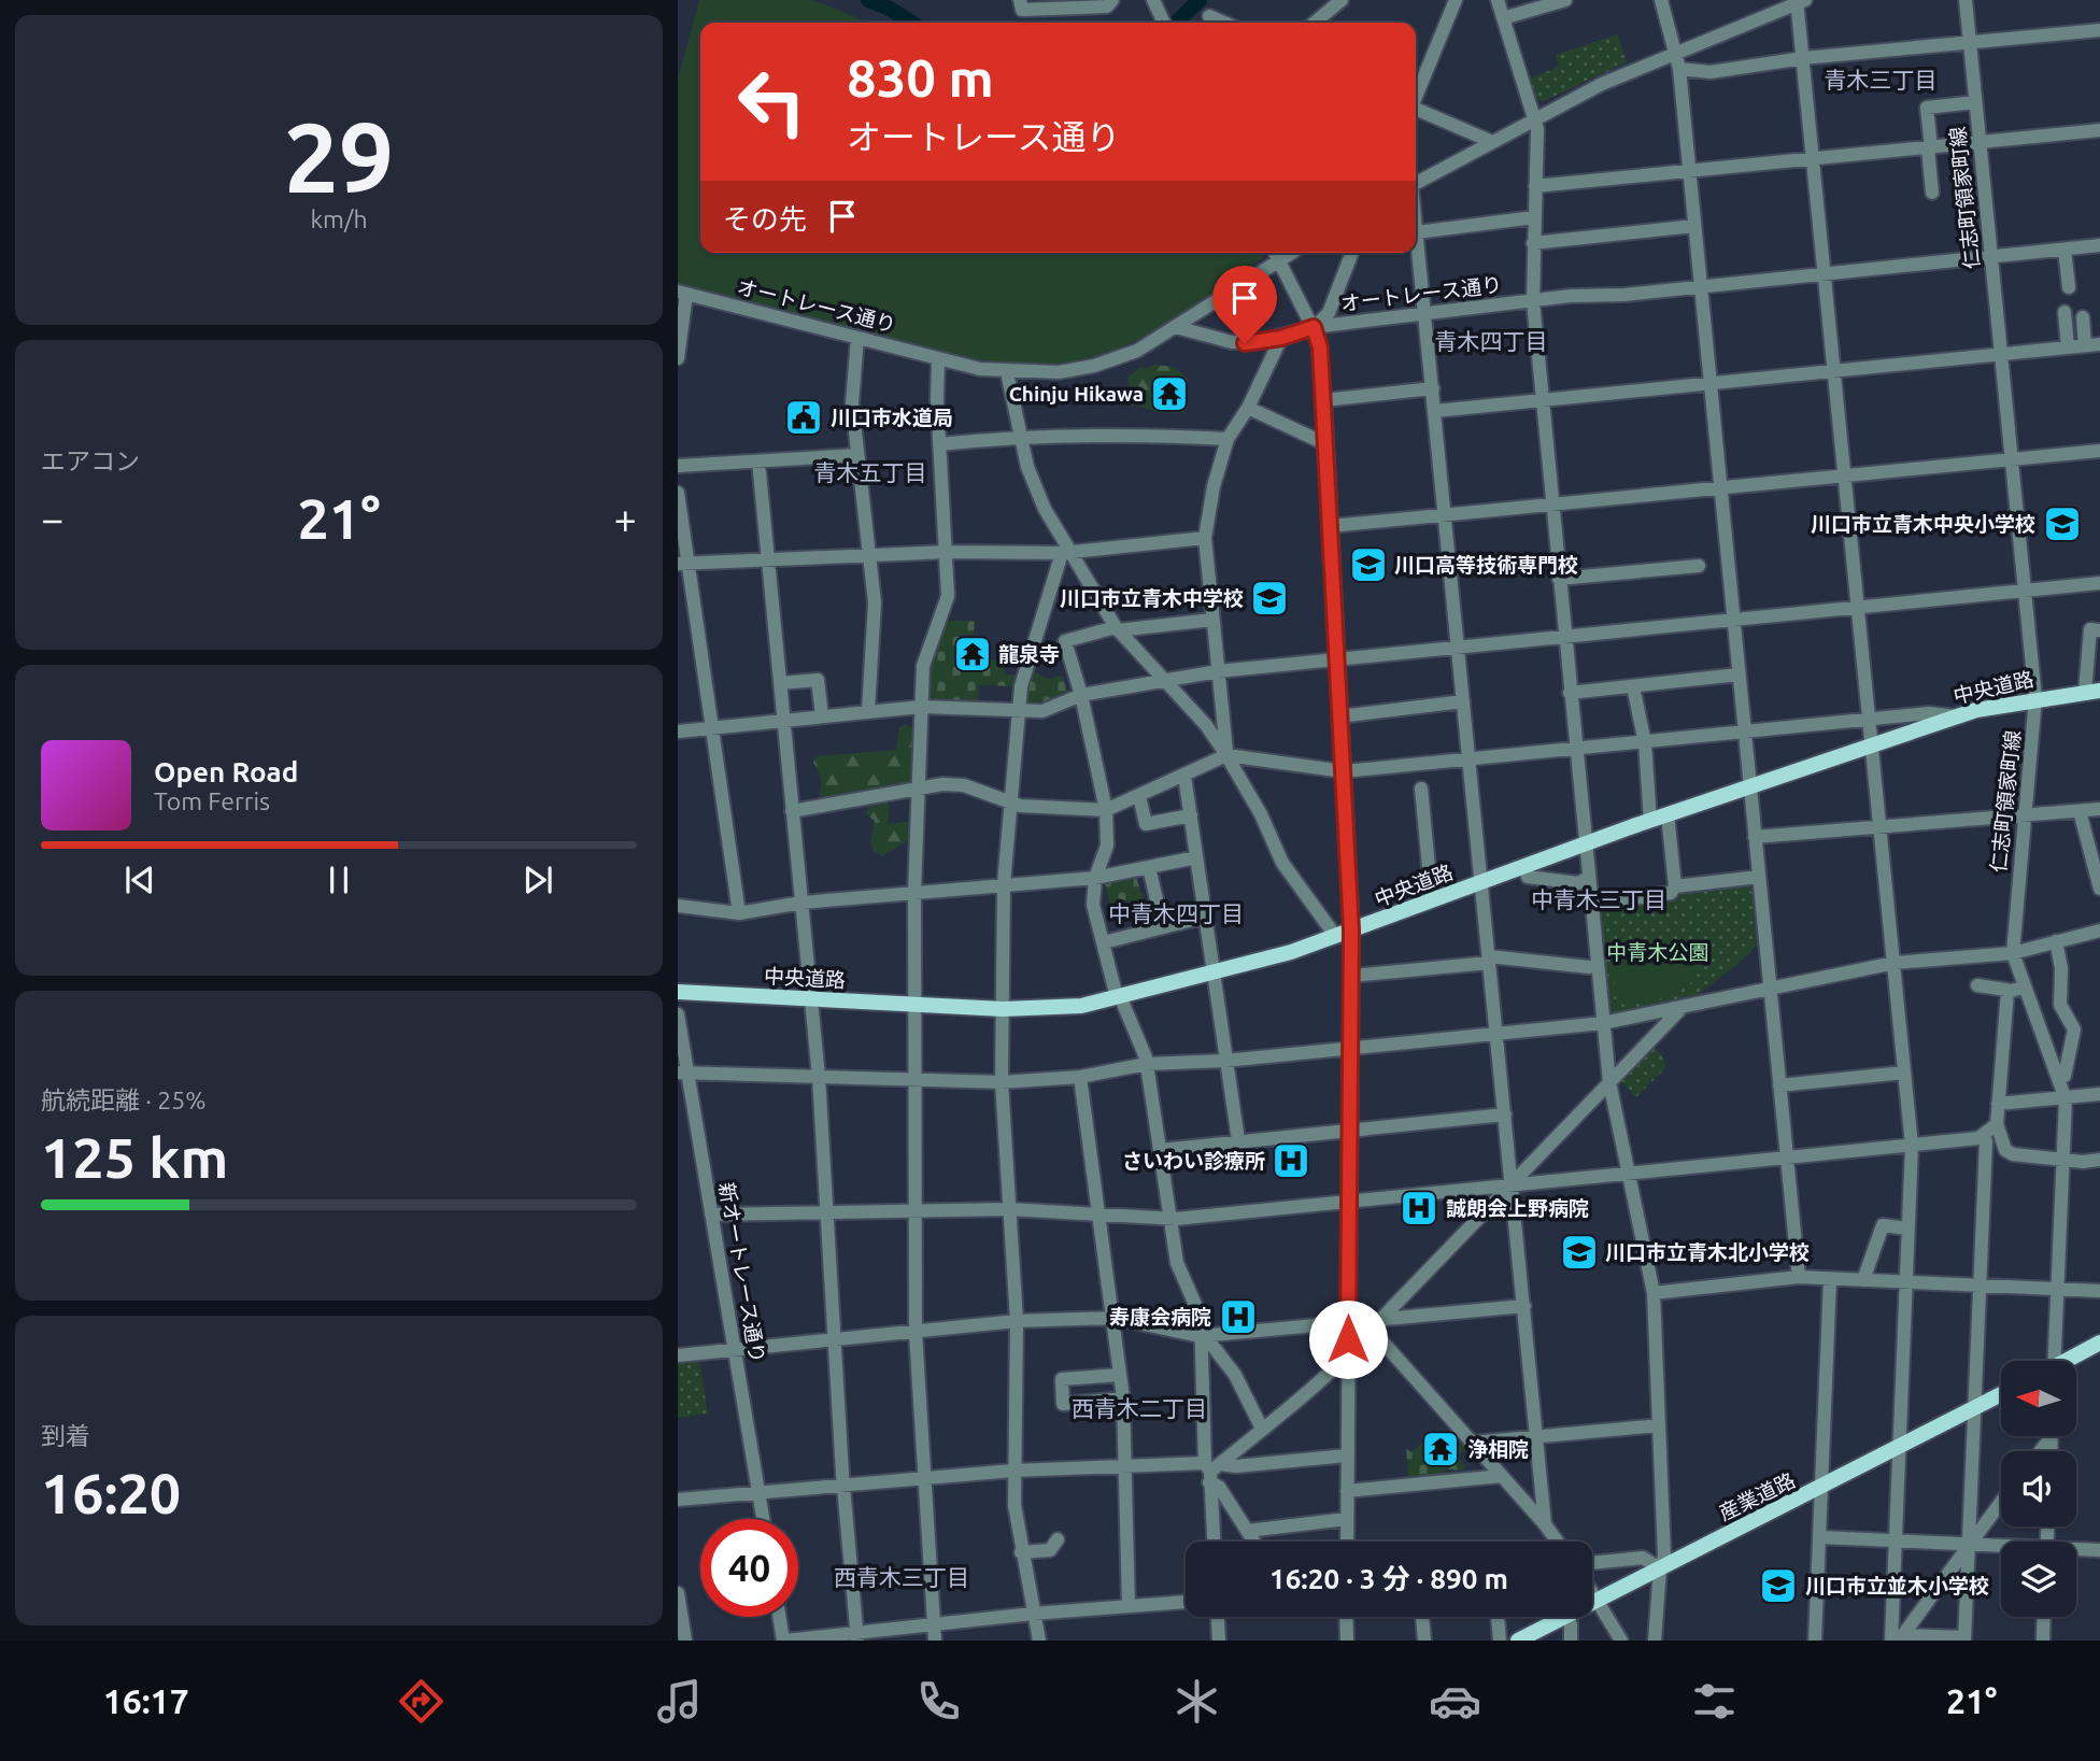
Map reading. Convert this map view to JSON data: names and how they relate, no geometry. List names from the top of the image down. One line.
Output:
{"streets":{"main road":["中央道路","産業道路"],"street":["仁志町領家町線","オートレース通り","新オートレース通り"]},"crossings":[["仁志町領家町線","オートレース通り"],["仁志町領家町線","中央道路"]],"districts":["青木三丁目","青木四丁目","青木五丁目","中青木三丁目","中青木四丁目","西青木二丁目","西青木三丁目"],"parks":["中青木公園"],"places":{"temple":["Chinju Hikawa","龍泉寺","浄相院"],"public building":["川口市水道局"],"school or university":["川口市立青木中央小学校","川口高等技術専門校","川口市立青木中学校","川口市立青木北小学校","川口市立並木小学校"],"hospital":["さいわい診療所","誠朗会上野病院","寿康会病院"]},"north":"left","page":{"tile":[["29","km/h"],"エアコン",["航続距離 · 25%","125 km"],["到着","16:20"]],"turn":["830 m","オートレース通り"],"then":"その先","heat":["−","21°","+"],"song":["Open Road","Tom Ferris"],"limit":"40","trip":"16:20 · 3 分 · 890 m","tabs":["16:17","21°"]}}
